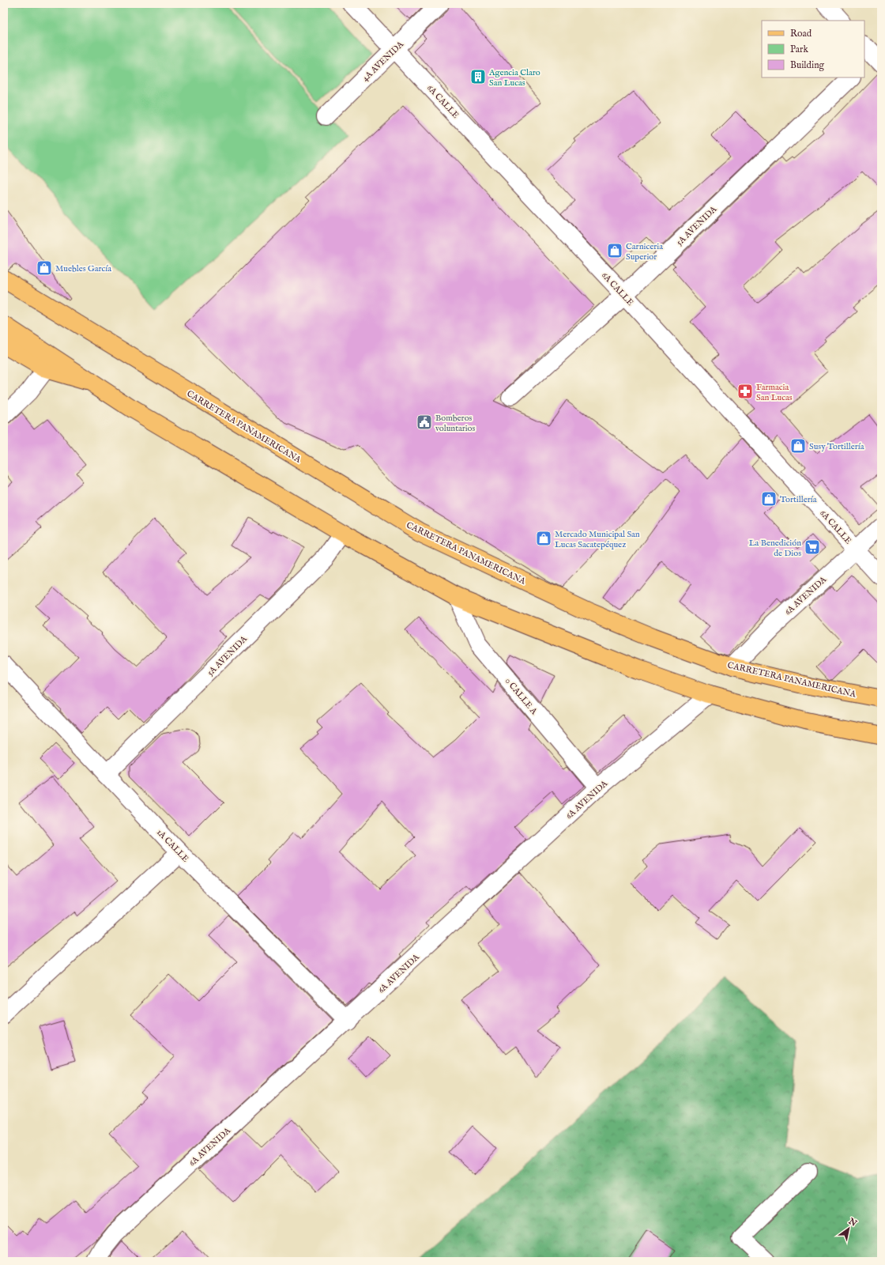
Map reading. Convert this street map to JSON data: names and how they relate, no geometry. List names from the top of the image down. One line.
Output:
{"streets":{"main road":["CARRETERA PANAMERICANA"],"street":["4A AVENIDA","6A CALLE","5A AVENIDA","6A AVENIDA","0 CALLE A","1A CALLE"]},"crossings":[["4A AVENIDA","6A CALLE"],["6A CALLE","5A AVENIDA"],["6A CALLE","6A AVENIDA"],["5A AVENIDA","1A CALLE"],["CARRETERA PANAMERICANA","6A AVENIDA"],["6A AVENIDA","0 CALLE A"],["6A AVENIDA","1A CALLE"]],"places":{"building":["Agencia Claro San Lucas"],"shop":["Carniceria Superior","Muebles García","Susy Tortillería","Tortillería","Mercado Municipal San Lucas Sacatepéquez"],"pharmacy":["Farmacia San Lucas"],"public building":["Bomberos voluntarios"],"supermarket":["La Benedición de Dios"]},"legend":["Road","Park","Building"],"north":"top right"}
